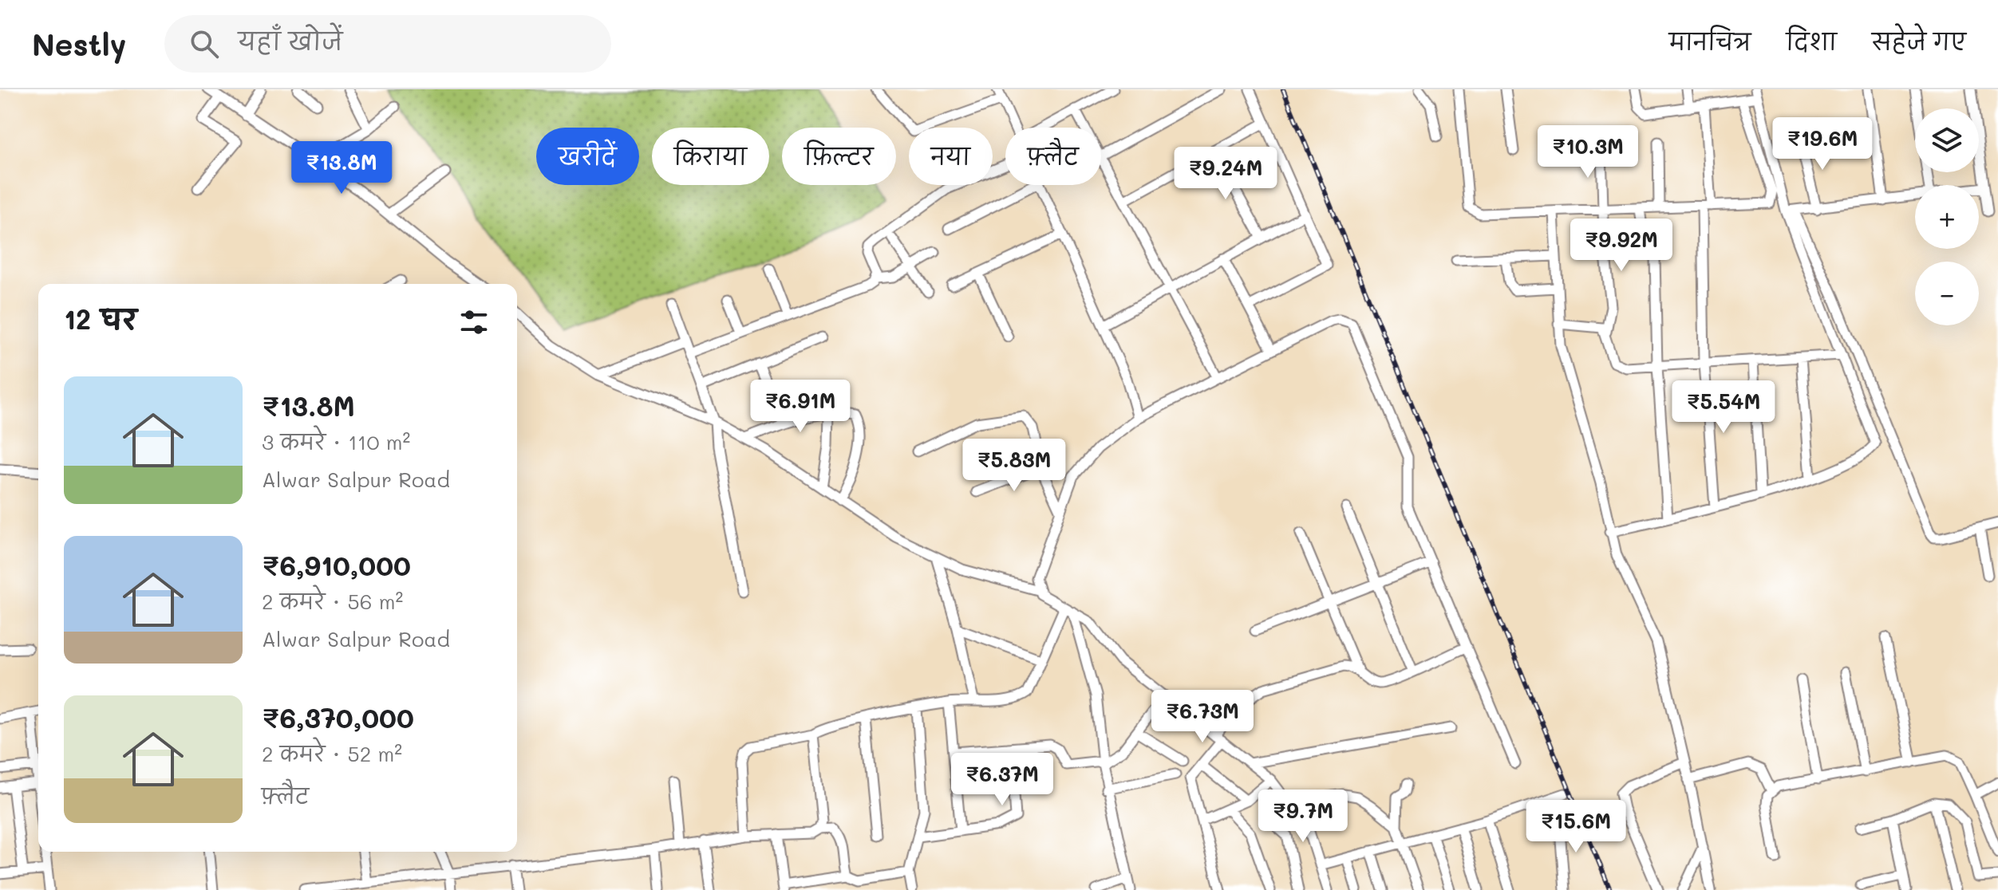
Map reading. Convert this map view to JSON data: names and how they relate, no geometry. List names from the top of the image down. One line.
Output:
{"page":{"header":"Nestly","search":"यहाँ खोजें","nav":["मानचित्र","दिशा","सहेजे गए"],"map_buttons":["+","−"],"price":["₹19.6M","₹10.3M","₹13.8M","₹9.24M","₹9.92M","₹6.91M","₹5.54M","₹5.83M","₹6.73M","₹6.37M","₹9.7M","₹15.6M"],"chip":["खरीदें","किराया","फ़िल्टर","नया","फ़्लैट"],"heading":"12 घर","list":[{"name":"₹13.8M","note":"3 कमरे · 110 m² · Alwar Salpur Road"},{"name":"₹6,910,000","note":"2 कमरे · 56 m² · Alwar Salpur Road"},{"name":"₹6,370,000","note":"2 कमरे · 52 m² · फ़्लैट"}]}}
